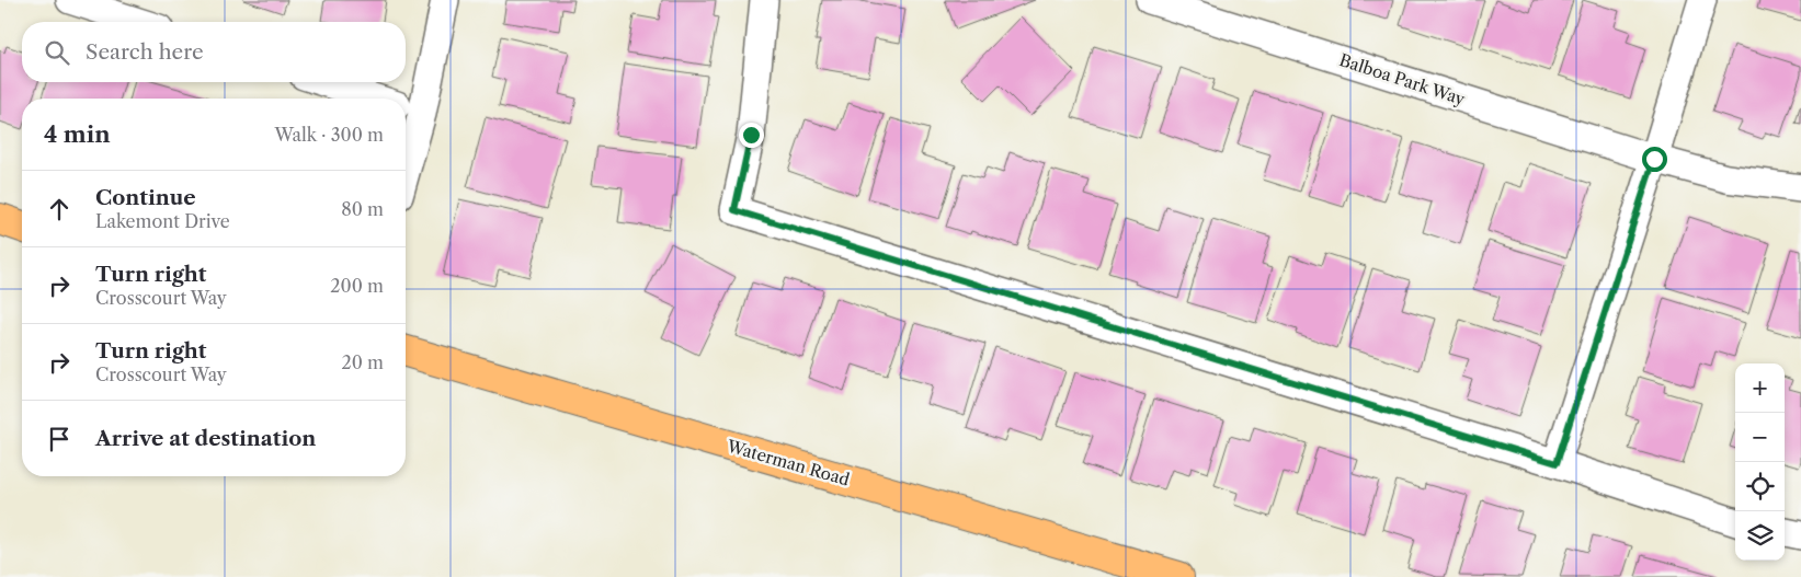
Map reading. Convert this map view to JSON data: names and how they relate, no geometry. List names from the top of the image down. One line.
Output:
{"streets":{"main road":["Waterman Road"],"street":["Balboa Park Way"]},"page":{"search":"Search here","heading":["4 min","Walk · 300 m"],"list":[["Continue","Lakemont Drive","80 m"],["Turn right","Crosscourt Way","200 m"],["Turn right","Crosscourt Way","20 m"],"Arrive at destination"],"map_buttons":["+","−"]}}
